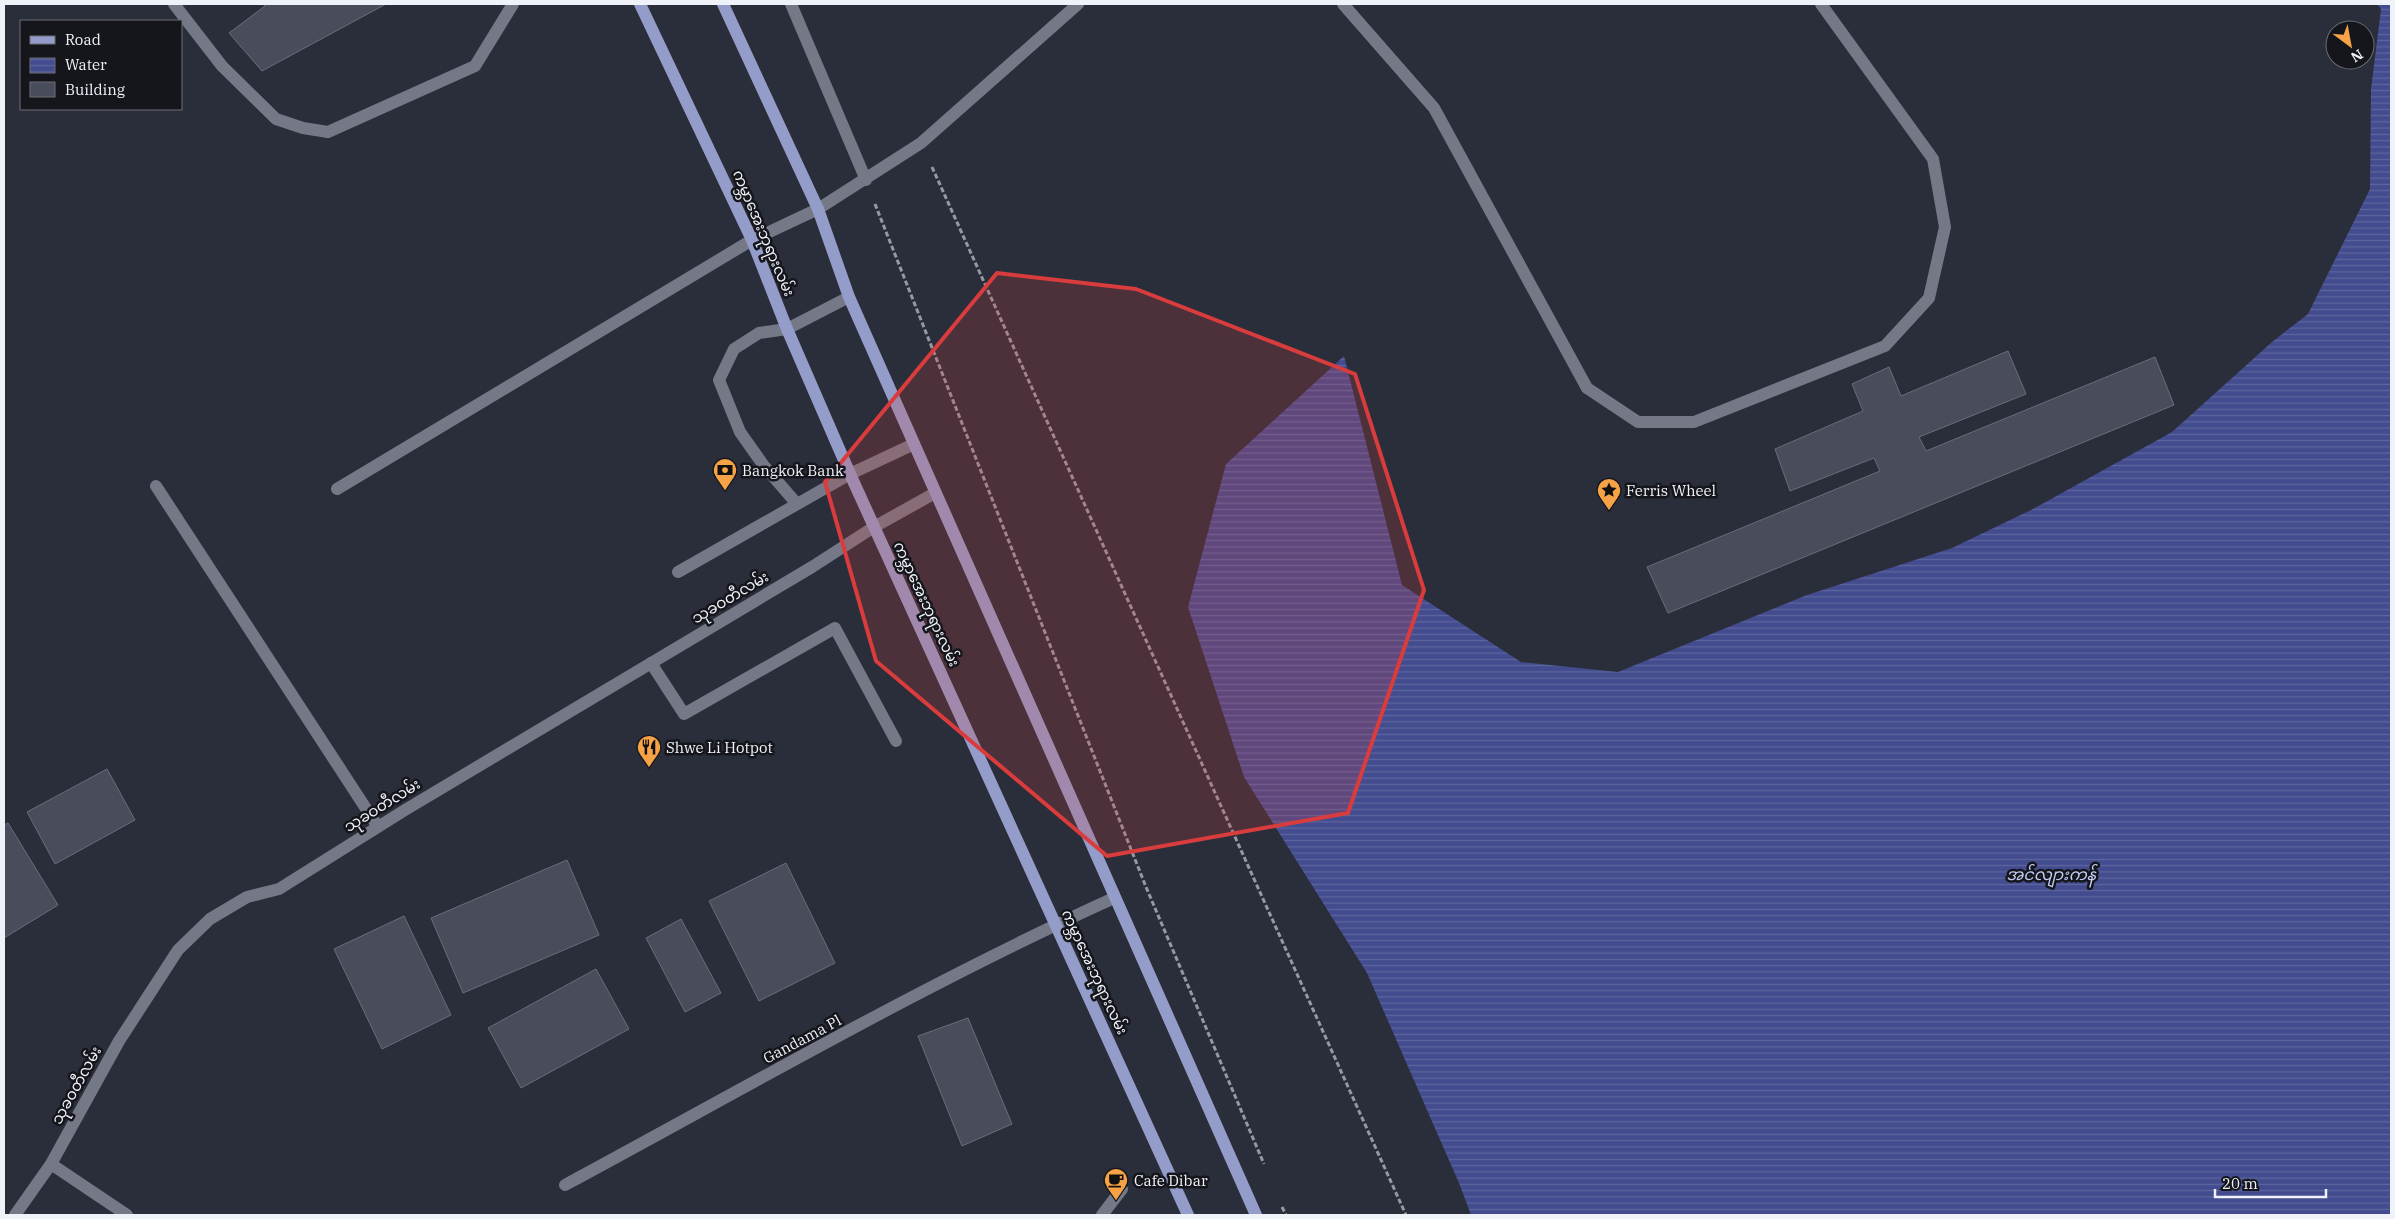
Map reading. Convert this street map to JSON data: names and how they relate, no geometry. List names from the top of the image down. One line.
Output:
{"streets":{"main road":["ကမ္ဘာအေးဘုရားလမ်း"],"street":["သုခဝတီလမ်း","Gandama Pl"]},"crossings":[["ကမ္ဘာအေးဘုရားလမ်း","သုခဝတီလမ်း"],["ကမ္ဘာအေးဘုရားလမ်း","Gandama Pl"]],"water":["အင်လျားကန်"],"places":{"bank":["Bangkok Bank"],"place":["Ferris Wheel"],"restaurant":["Shwe Li Hotpot"],"cafe":["Cafe Dibar"]},"legend":["Road","Water","Building"],"scale_bar":"20 m","north":"bottom right"}
